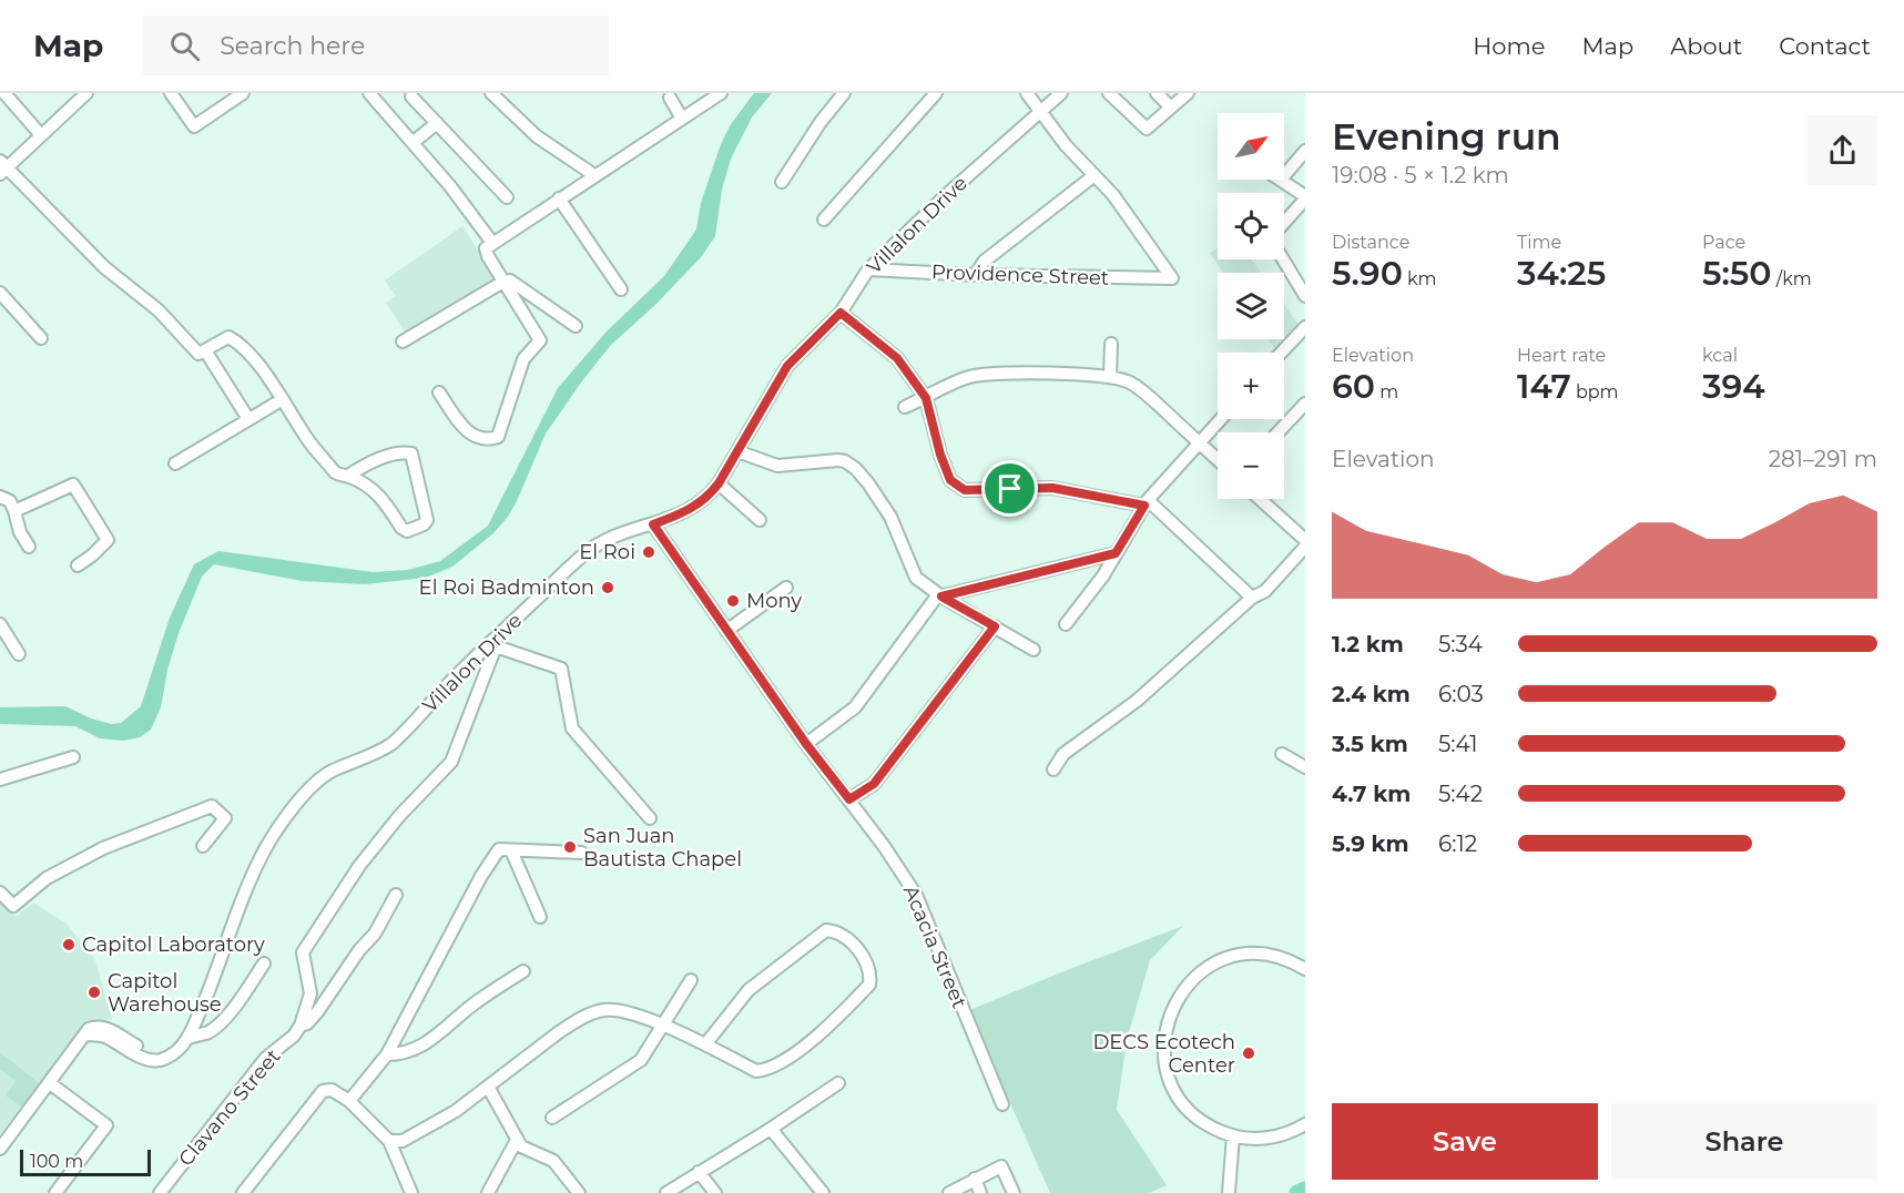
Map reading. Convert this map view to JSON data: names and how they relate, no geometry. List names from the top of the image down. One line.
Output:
{"streets":{"street":["Villalon Drive","Providence Street","Acacia Street","Clavano Street"]},"crossings":[["Villalon Drive","Providence Street"],["Villalon Drive","Acacia Street"],["Villalon Drive","Clavano Street"]],"places":["El Roi","El Roi Badminton","Mony","San Juan Bautista Chapel","Capitol Laboratory","Capitol Warehouse","DECS Ecotech Center"],"scale_bar":"100 m","north":"top right","page":{"header":"Map","search":"Search here","nav":["Home","Map","About","Contact"],"heading":["Evening run","19:08 · 5 × 1.2 km"],"map_buttons":["+","−"],"stats":[["Distance","5.90 km"],["Time","34:25"],["Pace","5:50 /km"],["Elevation","60 m"],["Heart rate","147 bpm"],["kcal","394"]],"chart":["Elevation","281–291 m"],"list":[{"name":"1.2 km","note":"5:34"},{"name":"2.4 km","note":"6:03"},{"name":"3.5 km","note":"5:41"},{"name":"4.7 km","note":"5:42"},{"name":"5.9 km","note":"6:12"}],"buttons":["Save","Share"],"scale":"100 m"}}
